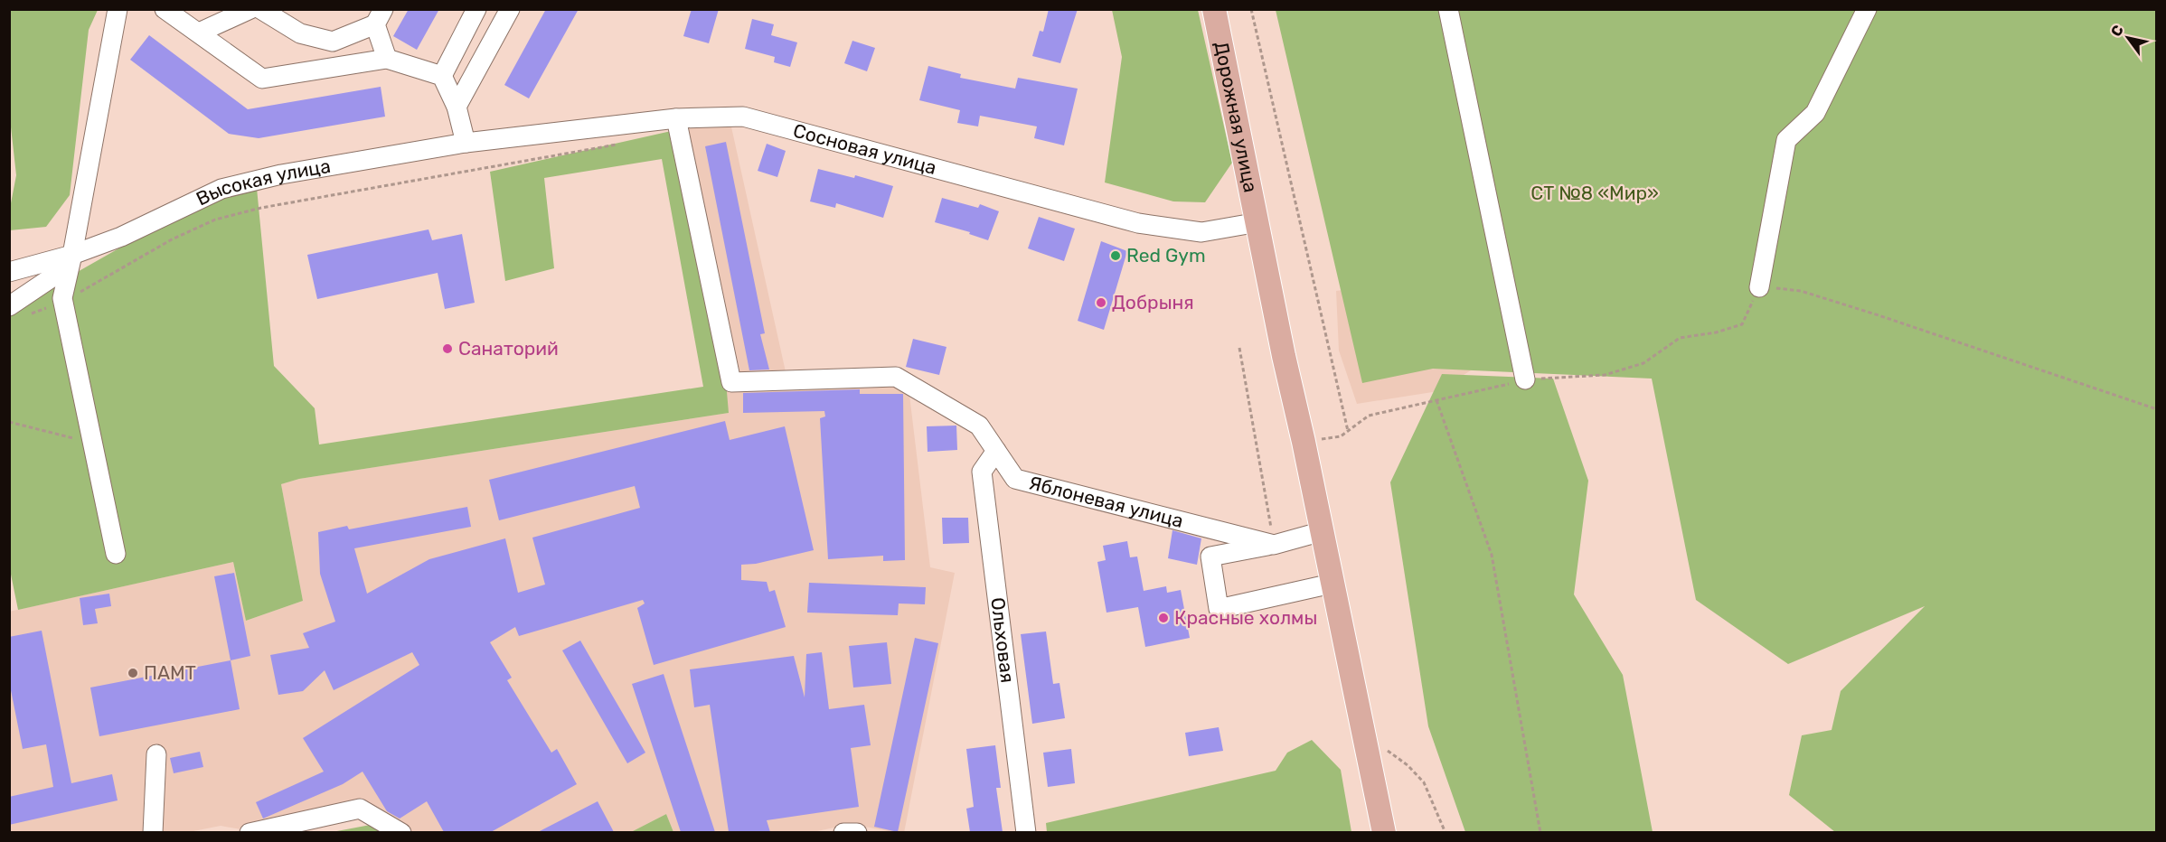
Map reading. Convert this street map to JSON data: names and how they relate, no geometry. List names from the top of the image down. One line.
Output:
{"streets":{"main road":["Дорожная улица"],"street":["Сосновая улица","Высокая улица","Яблоневая улица","Ольховая"]},"crossings":[["Дорожная улица","Сосновая улица"],["Дорожная улица","Яблоневая улица"],["Сосновая улица","Высокая улица"],["Сосновая улица","Яблоневая улица"],["Яблоневая улица","Ольховая"]],"parks":["СТ №8 «Мир»"],"places":["Red Gym","Добрыня","Санаторий","Красные холмы","ПАМТ"],"north":"top left"}
